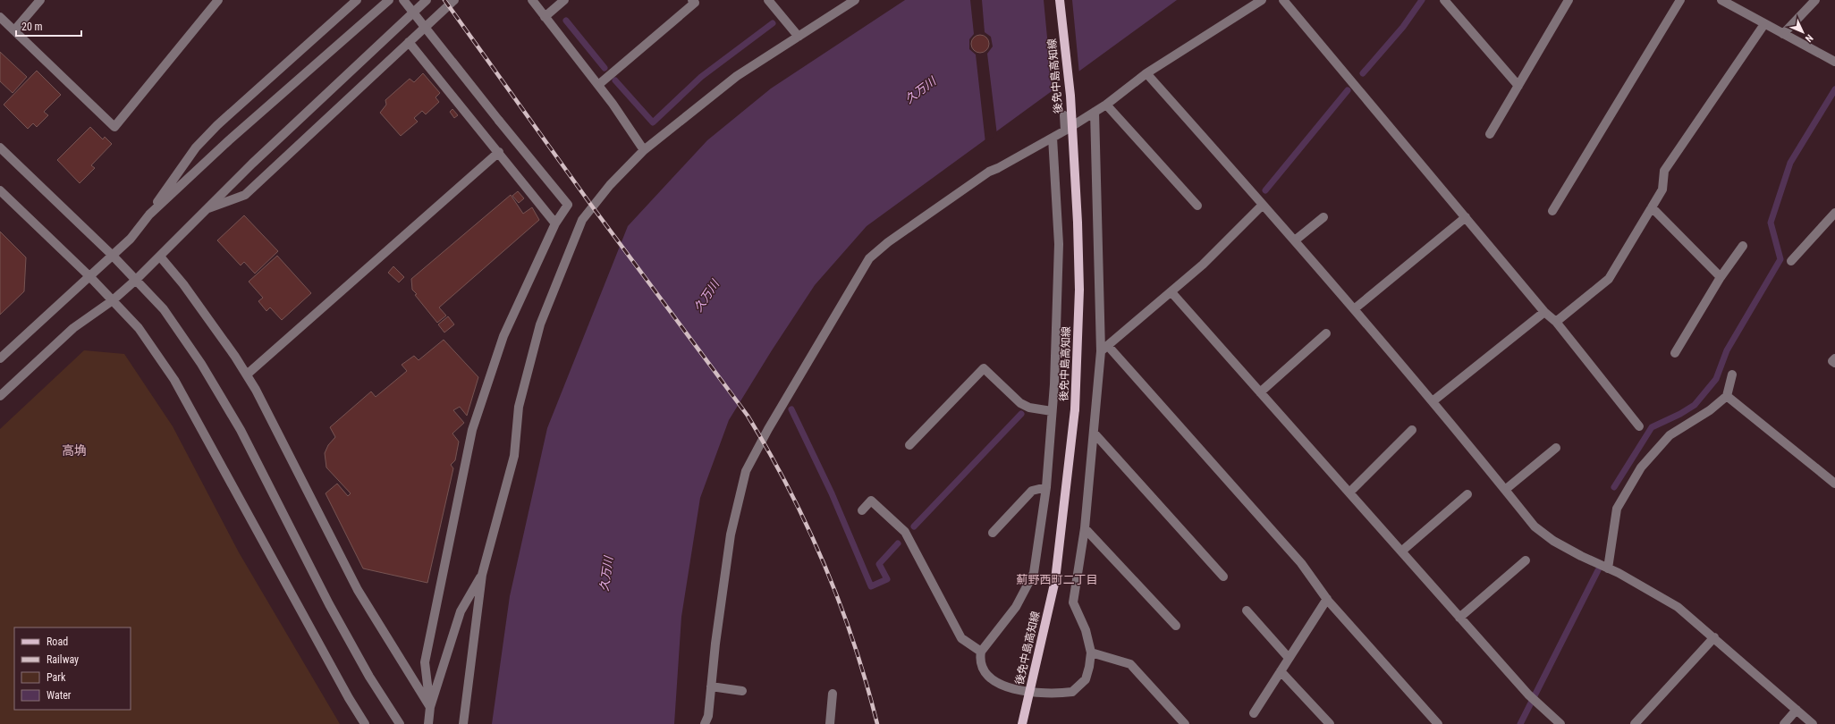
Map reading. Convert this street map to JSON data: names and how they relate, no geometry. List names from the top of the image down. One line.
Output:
{"streets":{"main road":["後免中島高知線"]},"districts":["高埆","薊野西町二丁目"],"water":["久万川"],"legend":["Road","Railway","Park","Water"],"scale_bar":"20 m","north":"bottom right"}
